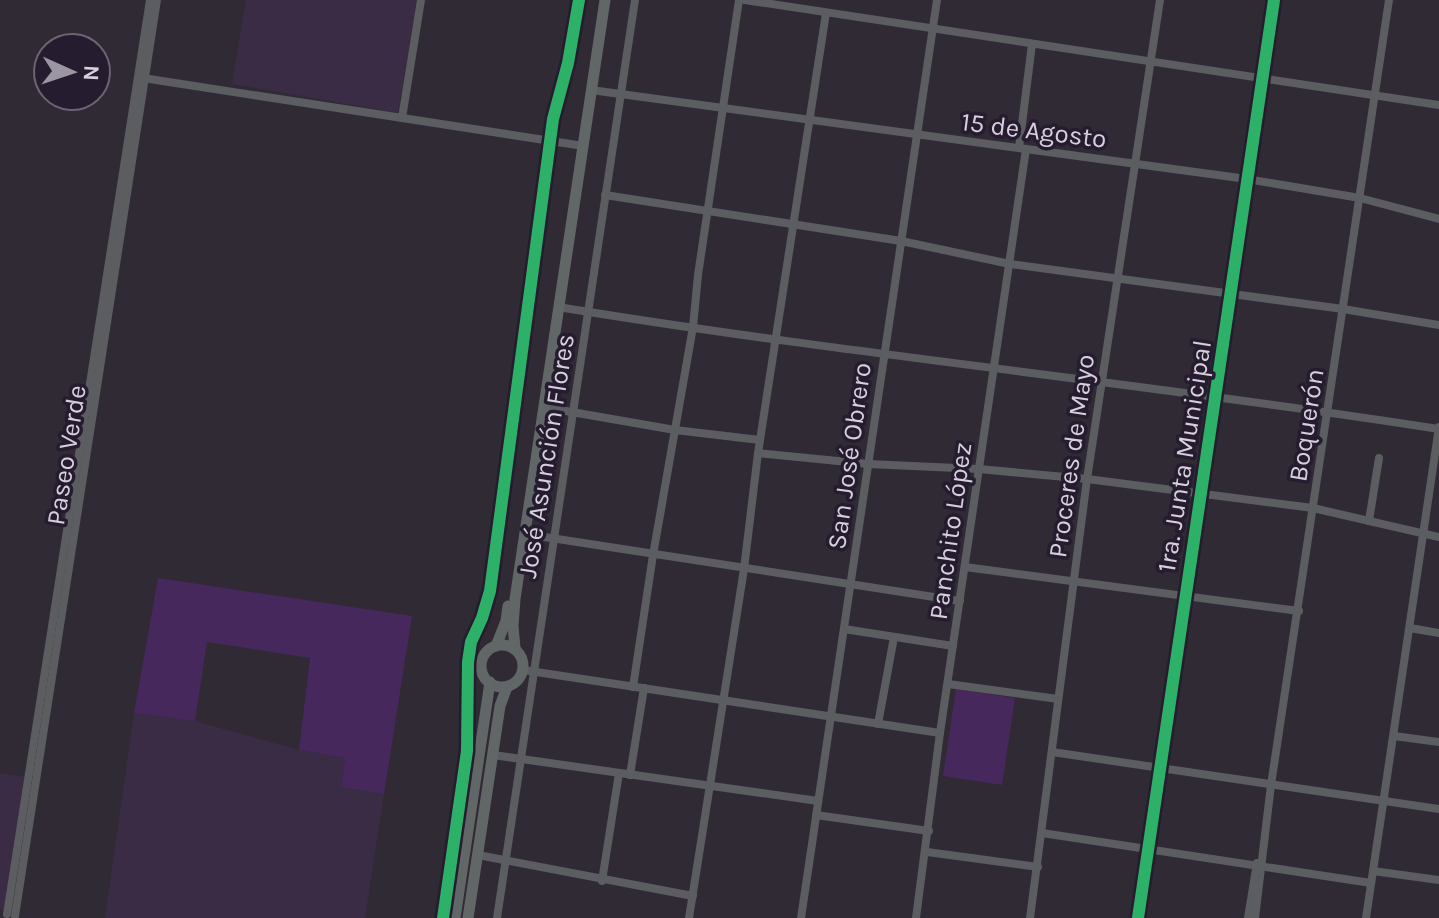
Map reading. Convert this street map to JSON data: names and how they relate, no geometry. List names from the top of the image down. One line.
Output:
{"streets":{"street":["15 de Agosto","Boquerón","Paseo Verde","José Asunción Flores","San José Obrero","Proceres de Mayo","1ra. Junta Municipal","Panchito López"]},"crossings":[["15 de Agosto","Boquerón"],["15 de Agosto","José Asunción Flores"],["15 de Agosto","San José Obrero"],["15 de Agosto","Proceres de Mayo"],["15 de Agosto","1ra. Junta Municipal"],["15 de Agosto","Panchito López"]],"north":"right"}
